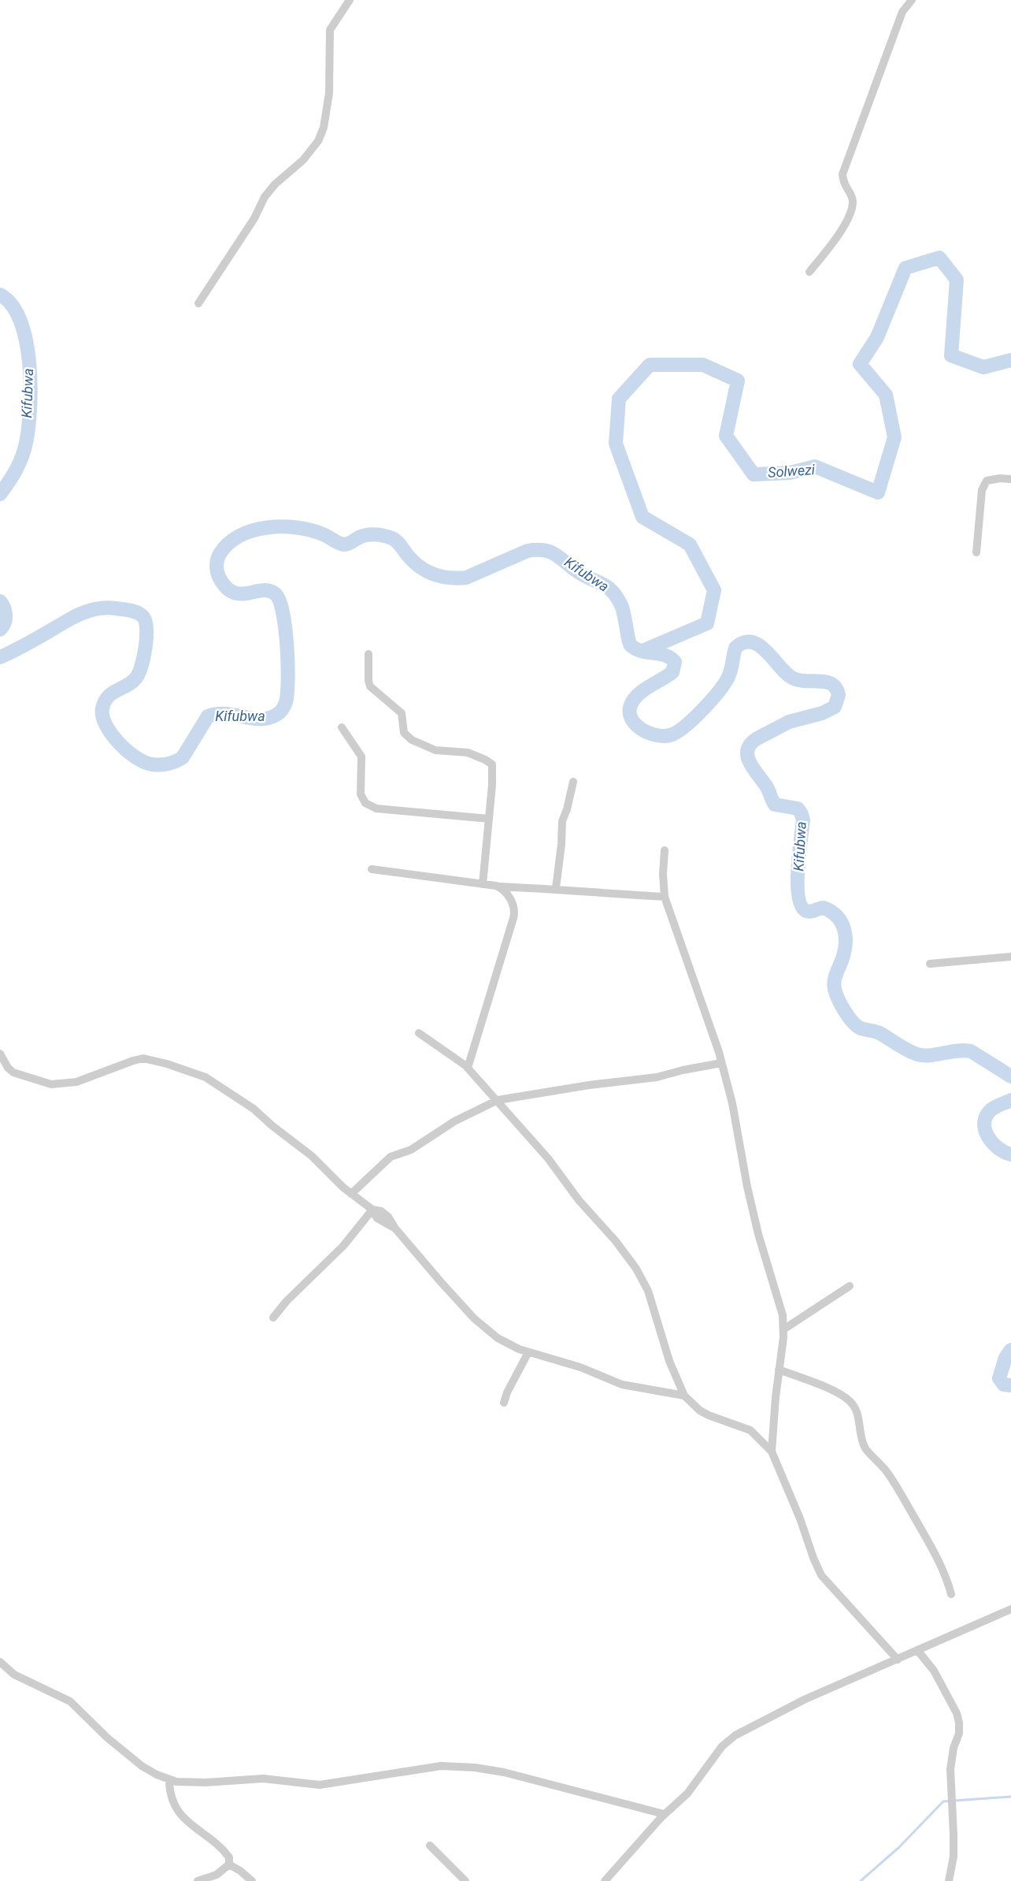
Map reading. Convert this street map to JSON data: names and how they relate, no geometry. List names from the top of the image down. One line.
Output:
{"water":["Kifubwa","Solwezi"]}
